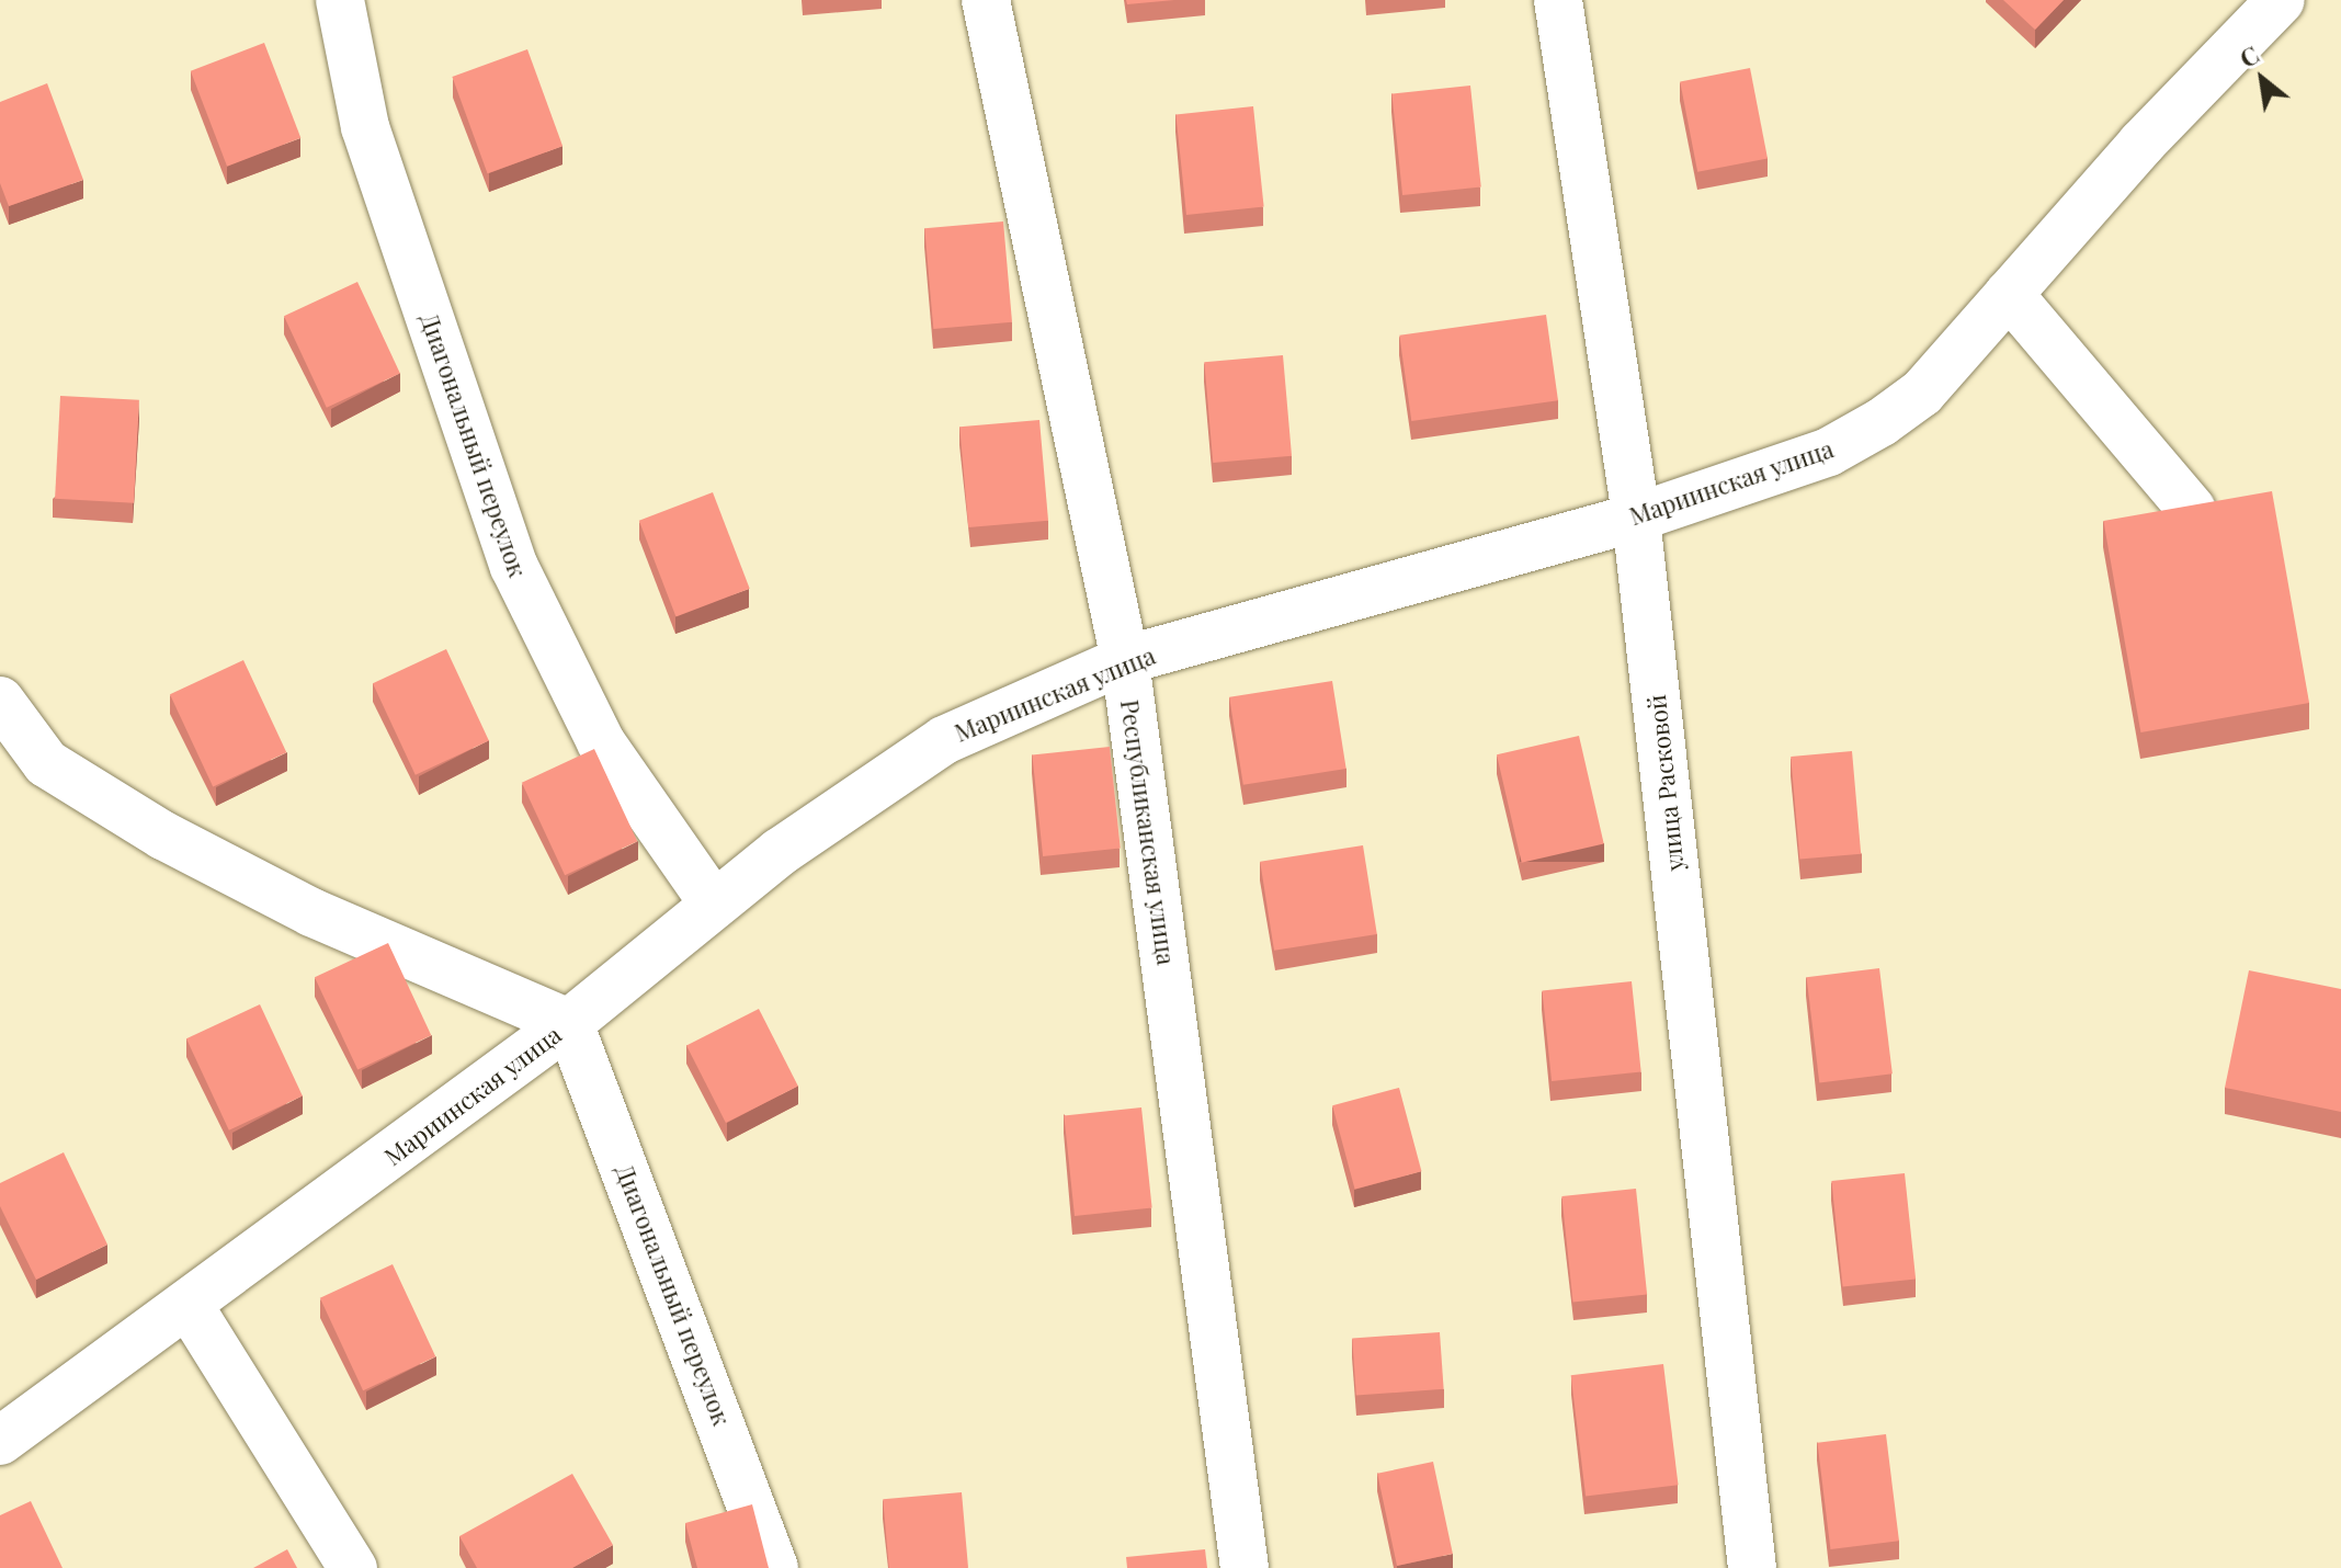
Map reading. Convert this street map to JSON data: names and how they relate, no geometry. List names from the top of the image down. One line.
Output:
{"streets":{"street":["Диагональный переулок","Мариинская улица","улица Расковой","Республиканская улица"]},"crossings":[["Диагональный переулок","Мариинская улица"],["Мариинская улица","улица Расковой"],["Мариинская улица","Республиканская улица"]],"north":"top left"}
